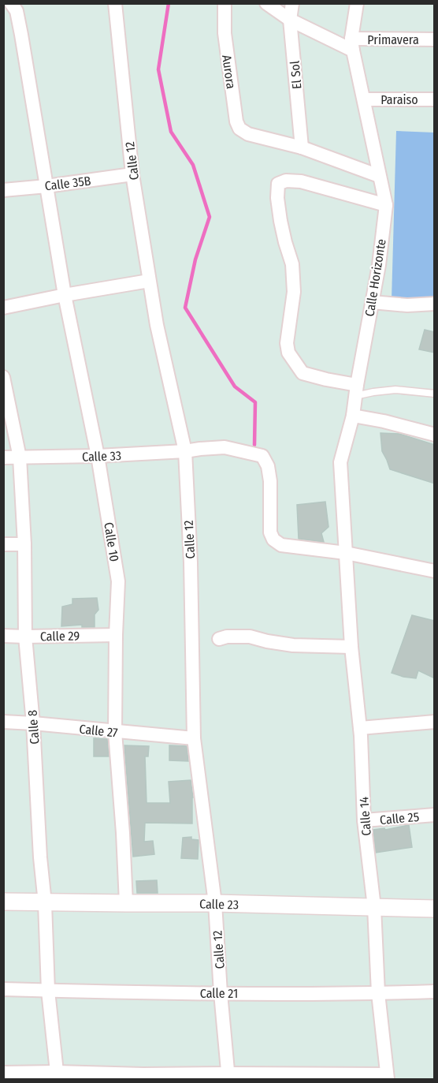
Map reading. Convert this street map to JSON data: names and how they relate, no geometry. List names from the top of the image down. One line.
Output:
{"streets":{"street":["Primavera","Aurora","El Sol","Paraiso","Calle 12","Calle 35B","Calle Horizonte","Calle 33","Calle 10","Calle 29","Calle 8","Calle 27","Calle 14","Calle 25","Calle 23","Calle 21"]},"crossings":[["Primavera","Calle Horizonte"],["Aurora","El Sol"],["Paraiso","Calle Horizonte"],["Calle 12","Calle 35B"],["Calle 12","Calle 33"],["Calle 12","Calle 27"],["Calle 12","Calle 23"],["Calle 12","Calle 21"],["Calle 35B","Calle 10"],["Calle Horizonte","Calle 33"],["Calle Horizonte","Calle 14"],["Calle 33","Calle 10"],["Calle 33","Calle 8"],["Calle 33","Calle 14"],["Calle 10","Calle 29"],["Calle 10","Calle 27"],["Calle 10","Calle 23"],["Calle 29","Calle 8"],["Calle 8","Calle 27"],["Calle 8","Calle 23"],["Calle 8","Calle 21"],["Calle 14","Calle 25"],["Calle 14","Calle 23"],["Calle 14","Calle 21"]]}
